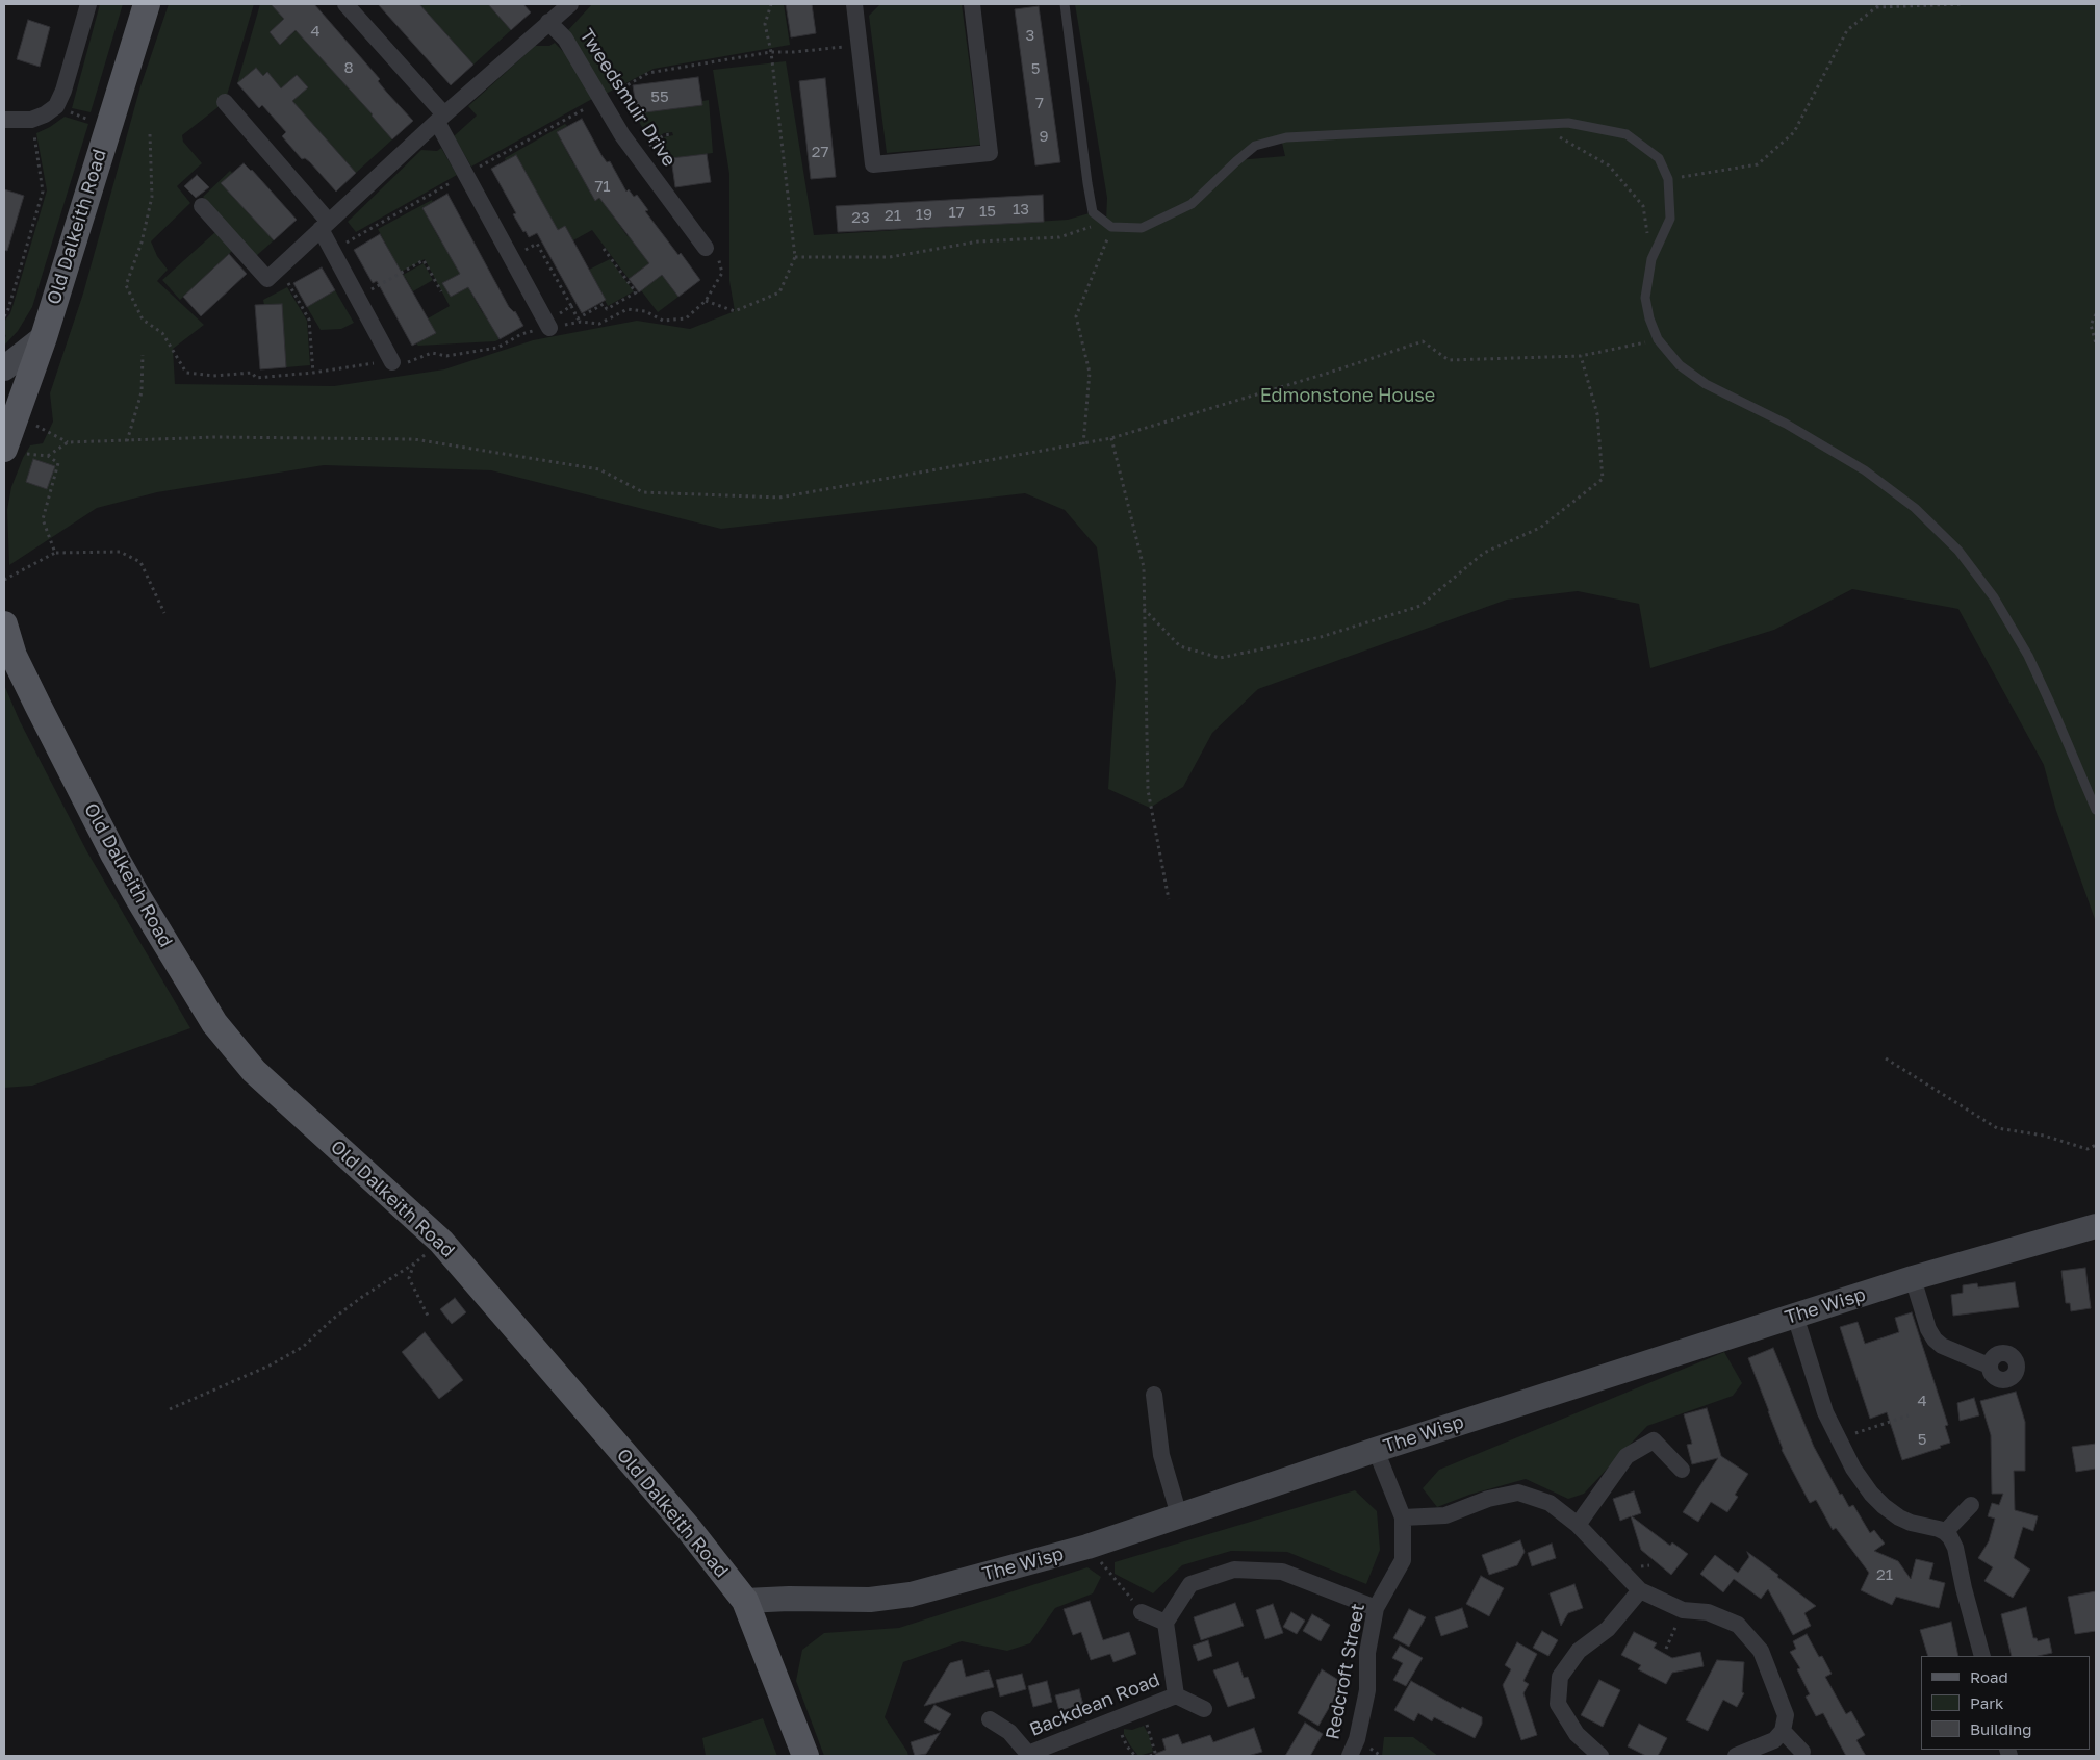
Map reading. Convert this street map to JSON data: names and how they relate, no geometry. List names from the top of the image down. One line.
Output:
{"streets":{"main road":["Old Dalkeith Road"],"street":["Tweedsmuir Drive","The Wisp","Redcroft Street","Backdean Road"]},"crossings":[["Old Dalkeith Road","The Wisp"],["The Wisp","Redcroft Street"]],"parks":["Edmonstone House"],"house_numbers":["4","3","8","5","55","7","9","27","71","13","15","17","19","21","23","4","5","21"],"legend":["Road","Park","Building"]}
